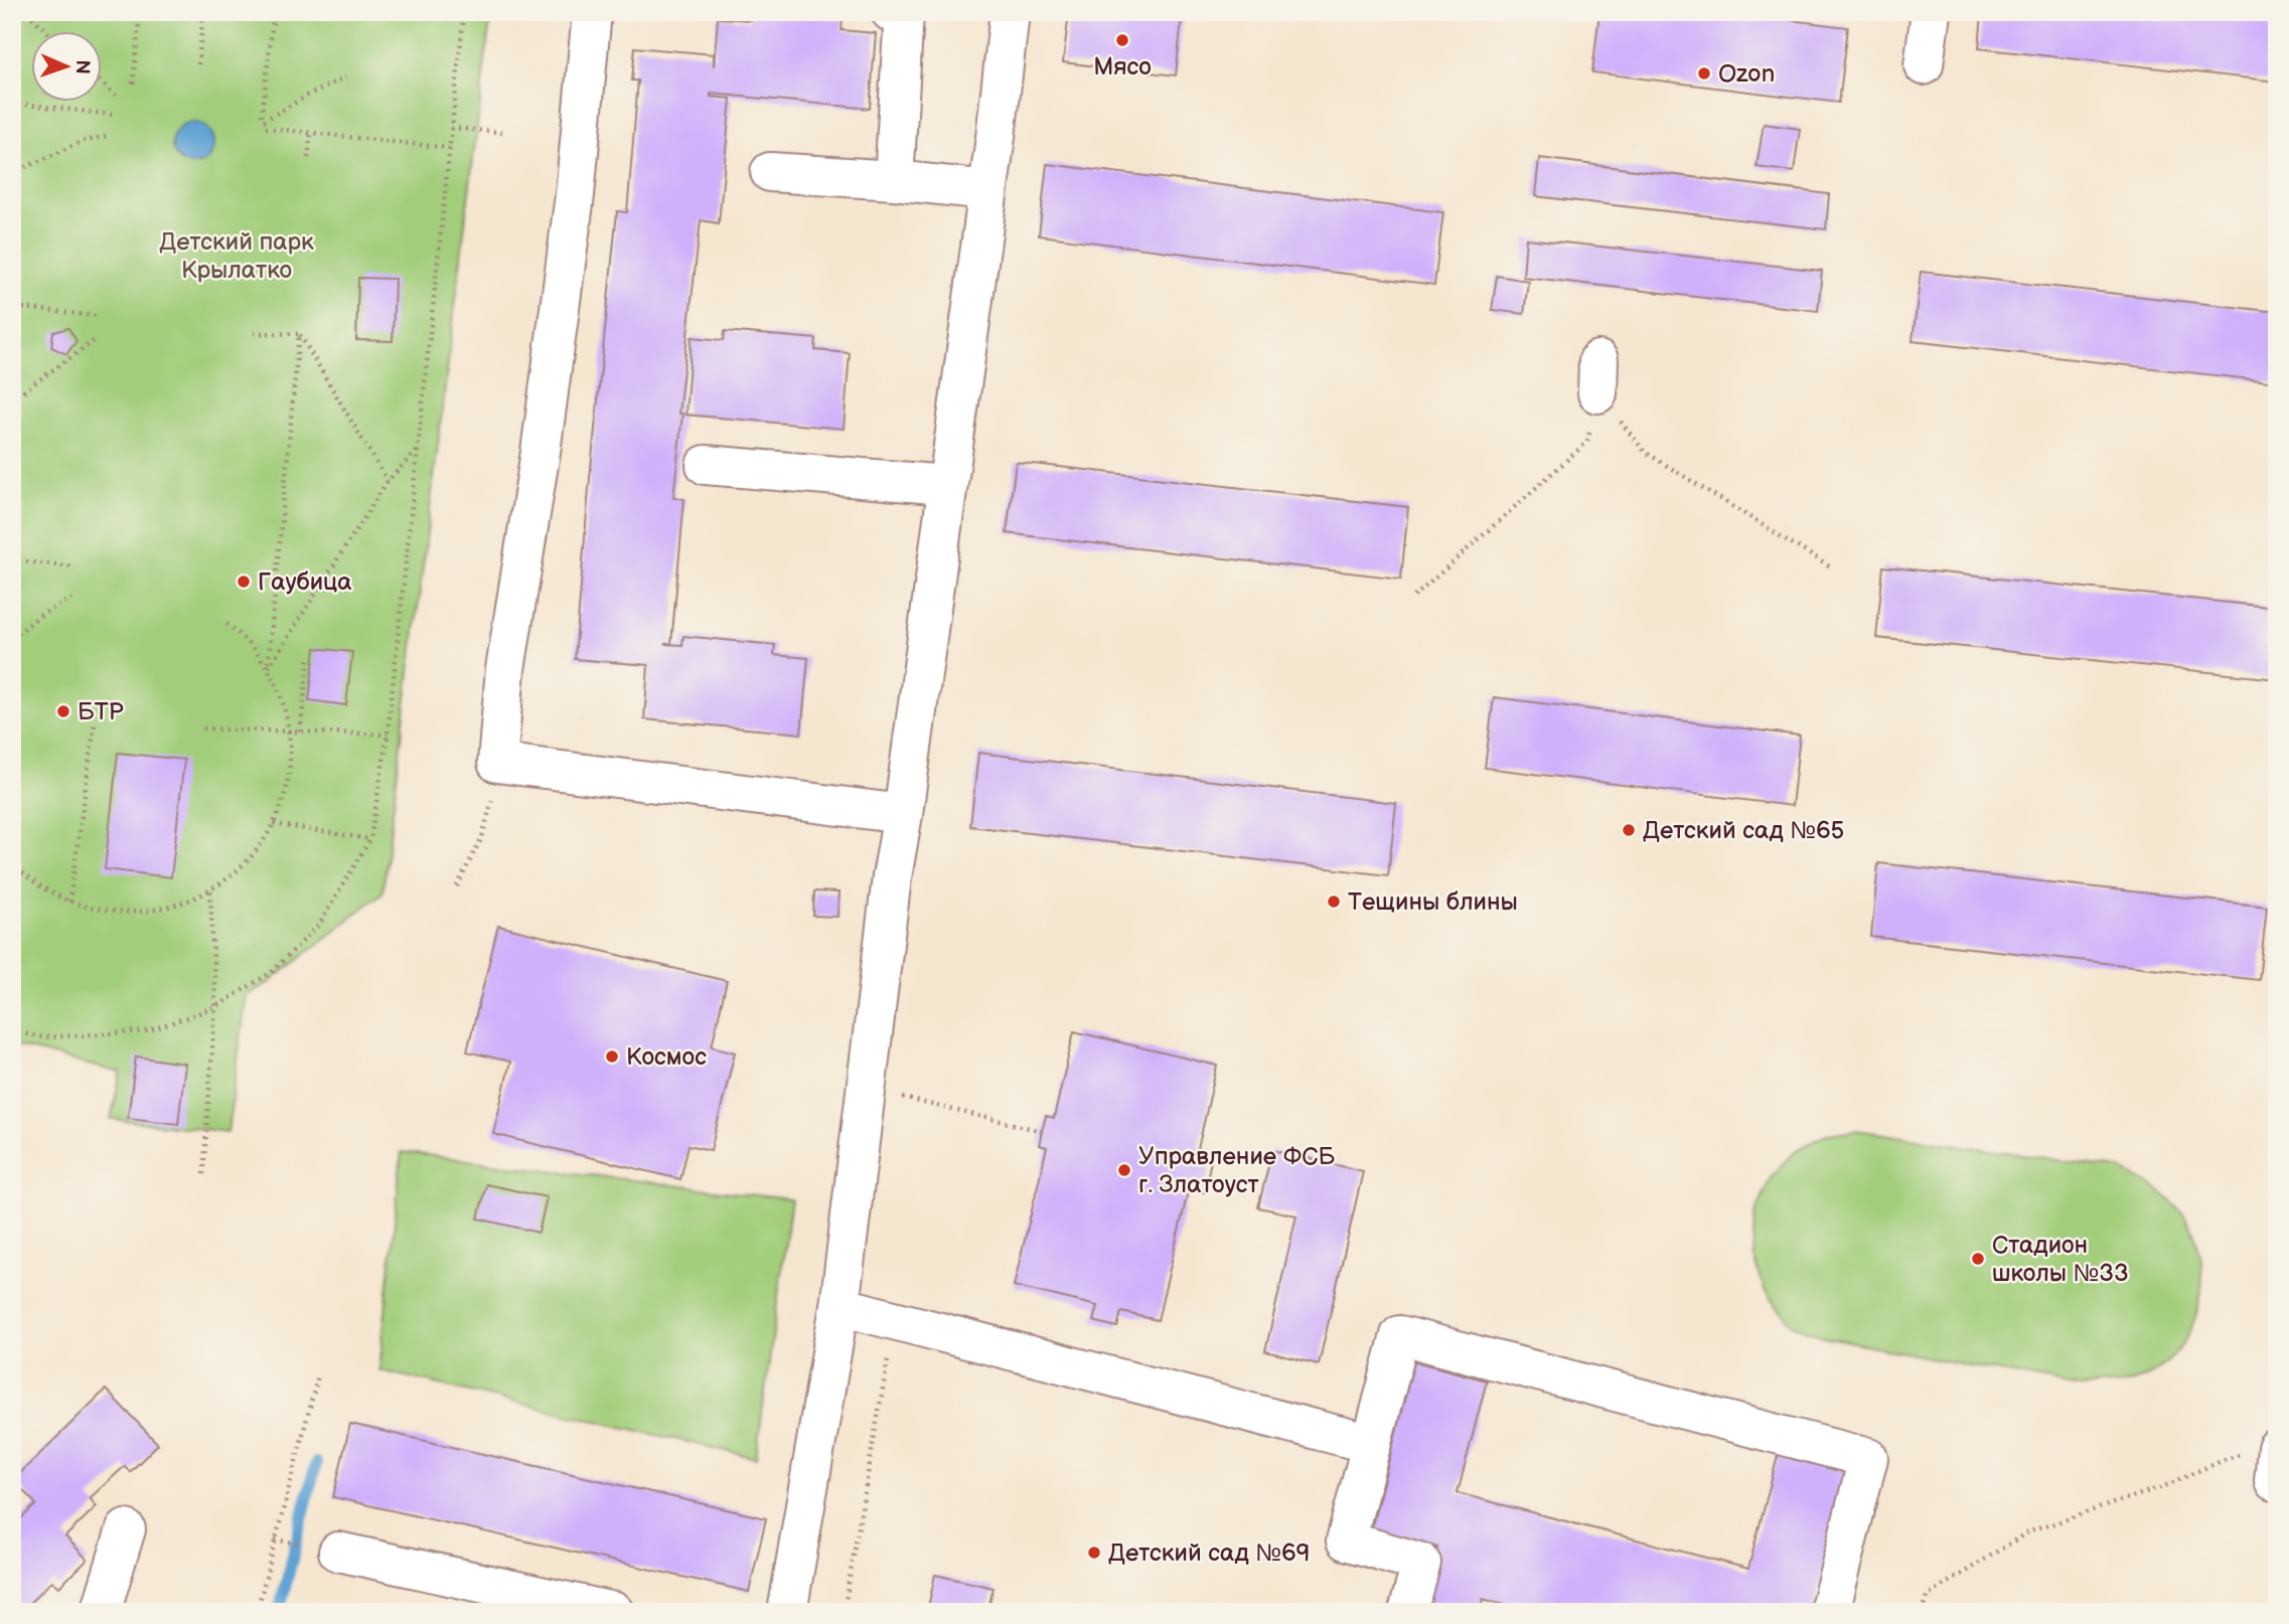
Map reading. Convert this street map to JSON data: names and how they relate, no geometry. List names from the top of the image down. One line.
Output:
{"parks":["Детский парк Крылатко"],"places":["Мясо","Ozon","Гаубица","БТР","Детский сад №65","Тещины блины","Космос","Управление ФСБ г. Златоуст","Стадион школы №33","Детский сад №69"],"north":"right"}
